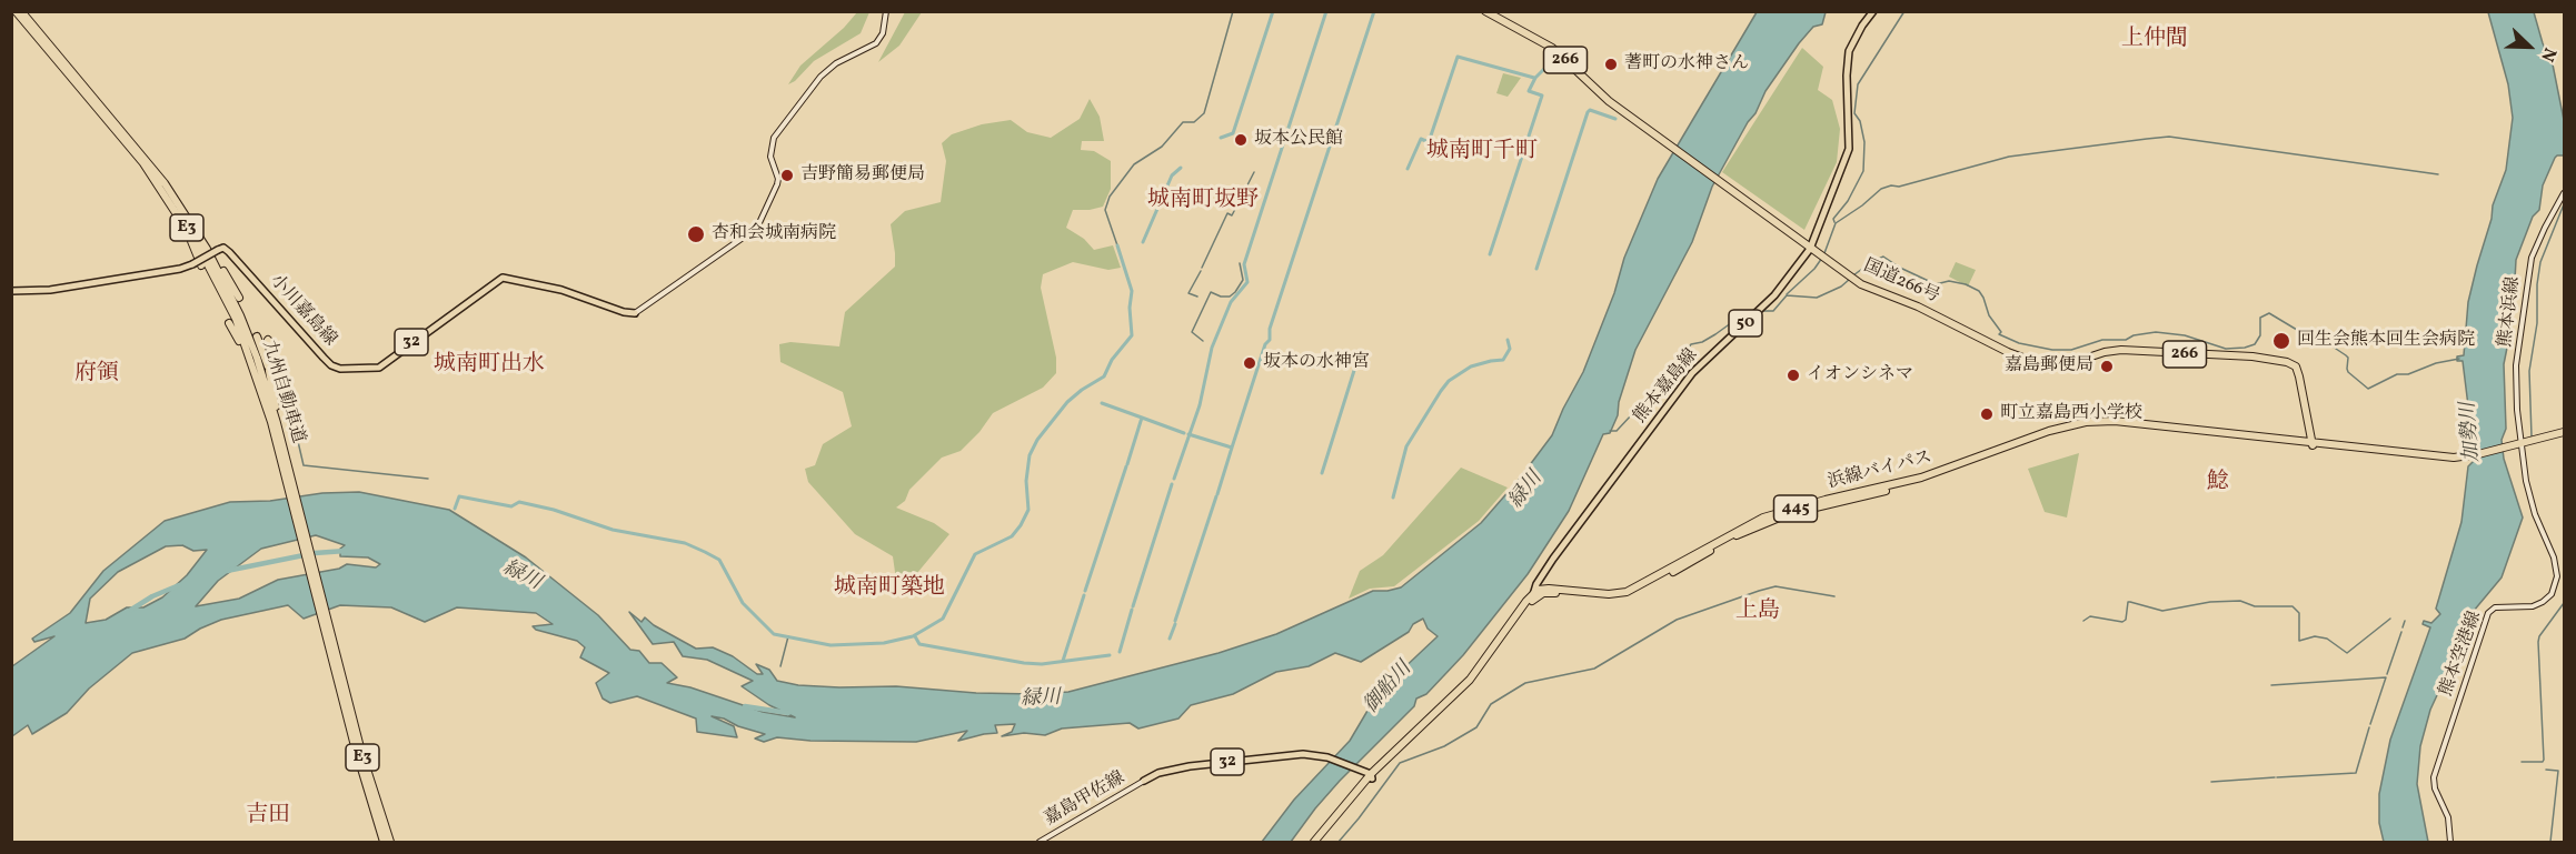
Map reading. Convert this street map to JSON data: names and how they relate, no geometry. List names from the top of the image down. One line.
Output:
{"streets":{"highway":["266","E3","国道266号","九州自動車道","浜線バイパス","445"],"main road":["小川嘉島線","熊本浜線","50","32","熊本嘉島線","熊本空港線","嘉島甲佐線"]},"crossings":[["国道266号","熊本嘉島線"],["国道266号","浜線バイパス"],["熊本浜線","浜線バイパス"],["熊本浜線","熊本空港線"],["32","嘉島甲佐線"],["熊本嘉島線","浜線バイパス"],["浜線バイパス","熊本空港線"]],"districts":["上仲間","城南町千町","城南町坂野","城南町出水","府領","鯰","城南町築地","上島","吉田"],"water":["加勢川","緑川","御船川"],"places":["蓍町の水神さん","坂本公民館","吉野簡易郵便局","杏和会城南病院","回生会熊本回生会病院","坂本の水神宮","嘉島郵便局","イオンシネマ","町立嘉島西小学校"],"north":"bottom right"}
